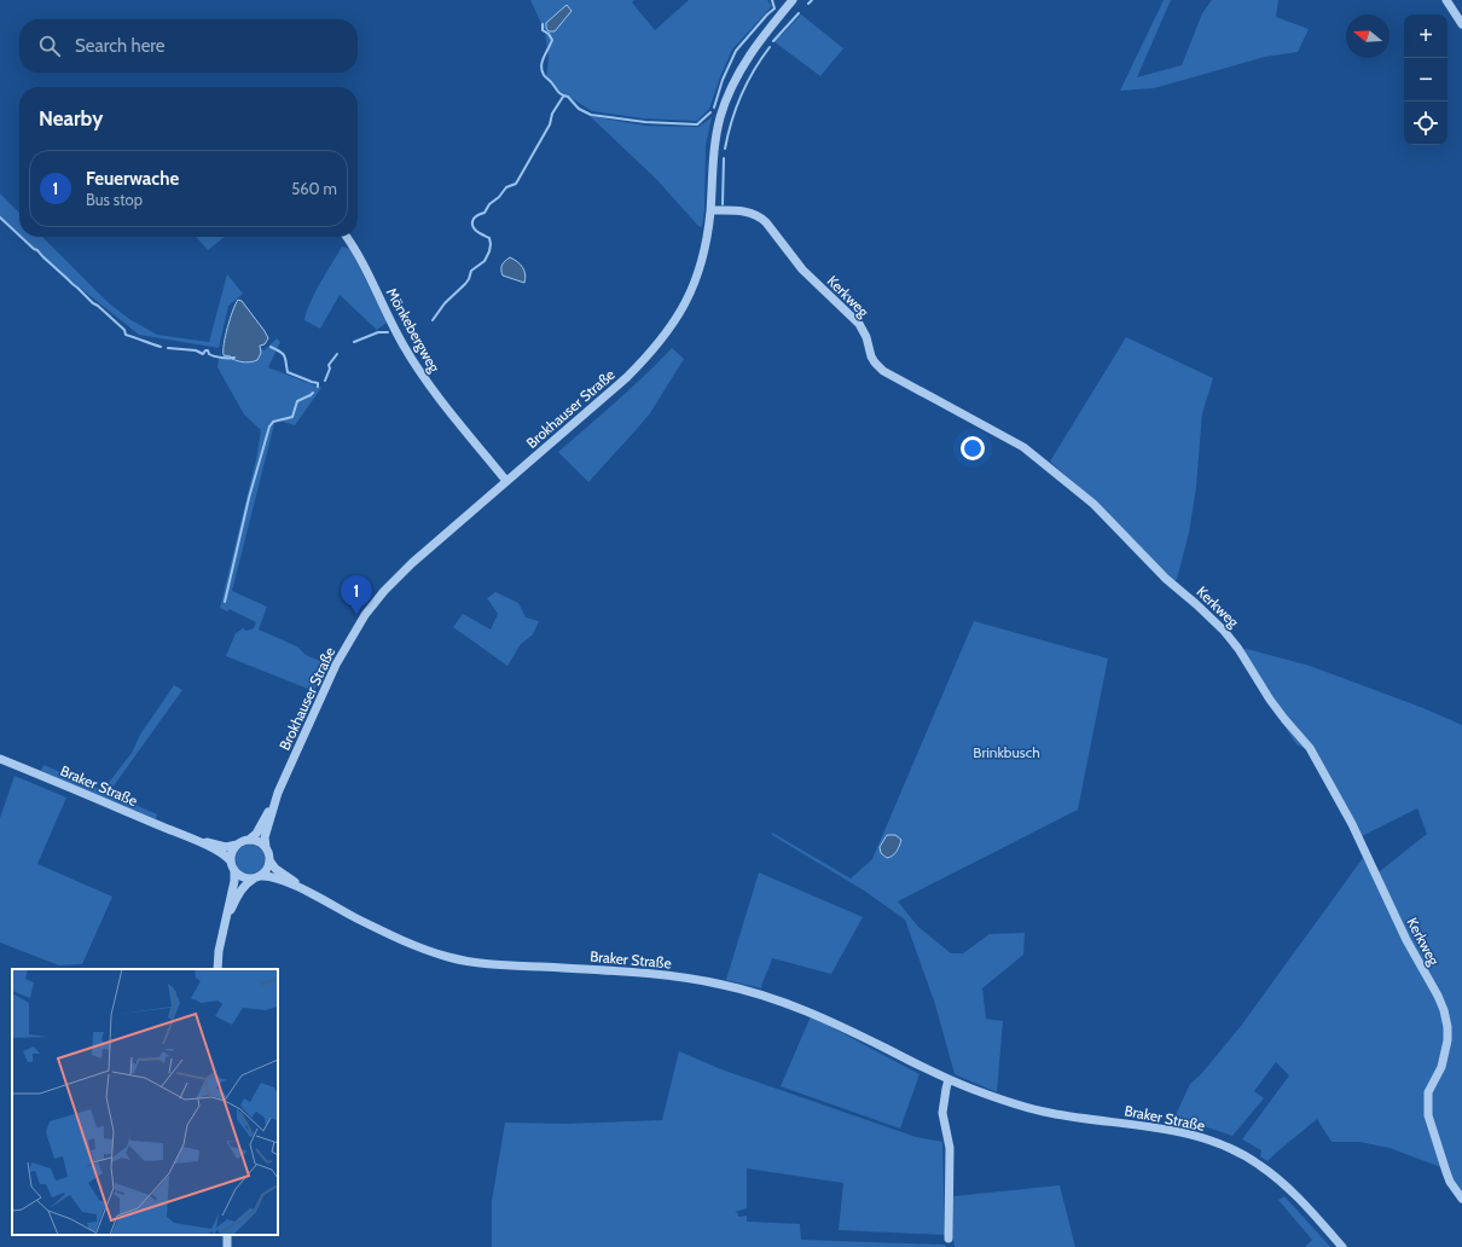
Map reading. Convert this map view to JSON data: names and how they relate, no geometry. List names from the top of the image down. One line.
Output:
{"streets":{"street":["Kerkweg","Mönkebergweg","Brokhauser Straße","Braker Straße"]},"crossings":[["Kerkweg","Brokhauser Straße"],["Mönkebergweg","Brokhauser Straße"],["Brokhauser Straße","Braker Straße"]],"parks":["Brinkbusch"],"north":"left","page":{"map_buttons":["+","−"],"search":"Search here","heading":"Nearby","list":[{"mark":"1","name":"Feuerwache","note":"Bus stop","value":"560 m"}],"pins":"1"}}
